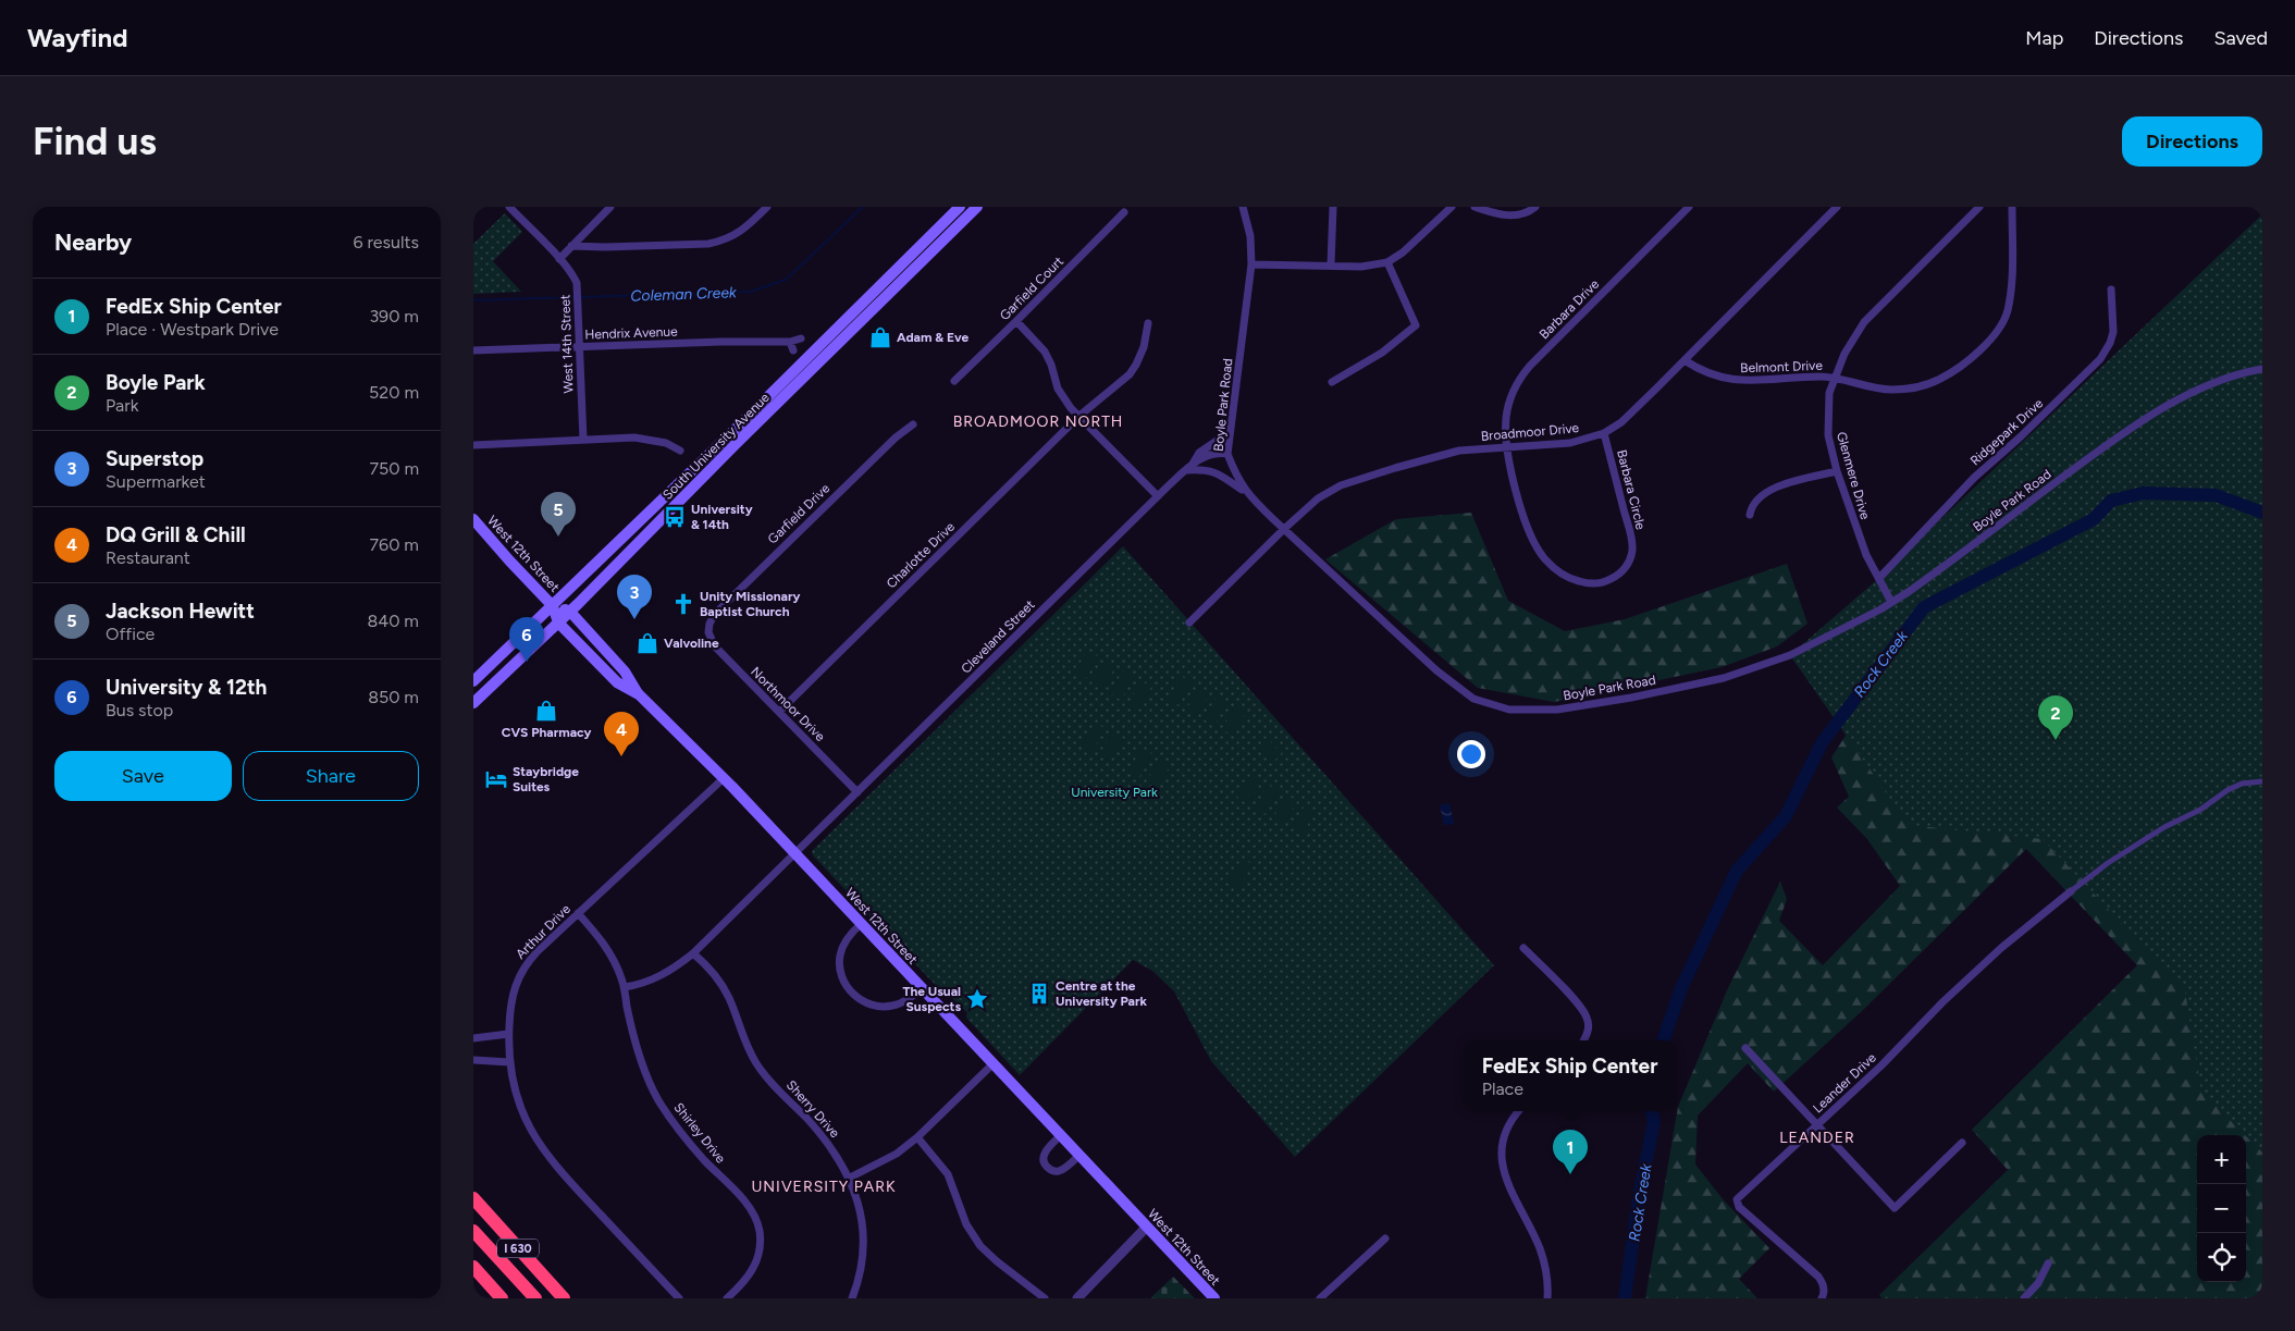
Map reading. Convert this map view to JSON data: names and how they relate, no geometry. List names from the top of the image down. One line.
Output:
{"streets":{"highway":["I 630"],"main road":["South University Avenue","West 12th Street"],"street":["Garfield Court","Barbara Drive","Hendrix Avenue","West 14th Street","Belmont Drive","Boyle Park Road","Broadmoor Drive","Ridgepark Drive","Glenmere Drive","Barbara Circle","Garfield Drive","Charlotte Drive","Cleveland Street","Northmoor Drive","Arthur Drive","Leander Drive","Sherry Drive","Shirley Drive"]},"crossings":[["Barbara Drive","Broadmoor Drive"],["Barbara Drive","Barbara Circle"],["Hendrix Avenue","West 14th Street"],["Belmont Drive","Broadmoor Drive"],["Belmont Drive","Glenmere Drive"],["Boyle Park Road","Broadmoor Drive"],["Boyle Park Road","Glenmere Drive"],["Boyle Park Road","Cleveland Street"],["Broadmoor Drive","Barbara Circle"],["Ridgepark Drive","Glenmere Drive"],["South University Avenue","West 12th Street"],["Garfield Drive","Northmoor Drive"],["West 12th Street","Cleveland Street"],["West 12th Street","Arthur Drive"],["Charlotte Drive","Northmoor Drive"],["Cleveland Street","Northmoor Drive"],["Cleveland Street","Sherry Drive"],["Cleveland Street","Shirley Drive"],["Arthur Drive","Shirley Drive"]],"districts":["BROADMOOR NORTH","LEANDER","UNIVERSITY PARK"],"water":["Coleman Creek","Rock Creek"],"parks":["University Park"],"places":{"shop":["Adam & Eve","Valvoline","CVS Pharmacy"],"bus stop":["University & 14th"],"church":["Unity Missionary Baptist Church"],"hotel":["Staybridge Suites"],"building":["Centre at the University Park"],"place":["The Usual Suspects"]},"page":{"header":"Wayfind","nav":["Map","Directions","Saved"],"buttons":["Directions",["Save","Share"]],"title":"Find us","heading":["Nearby","6 results"],"list":[{"mark":"1","name":"FedEx Ship Center","note":"Place · Westpark Drive","value":"390 m"},{"mark":"2","name":"Boyle Park","note":"Park","value":"520 m"},{"mark":"3","name":"Superstop","note":"Supermarket","value":"750 m"},{"mark":"4","name":"DQ Grill & Chill","note":"Restaurant","value":"760 m"},{"mark":"5","name":"Jackson Hewitt","note":"Office","value":"840 m"},{"mark":"6","name":"University & 12th","note":"Bus stop","value":"850 m"}],"pins":["5","3","6","2","4","1"],"popup":["FedEx Ship Center","Place"],"map_buttons":["+","−"]}}
